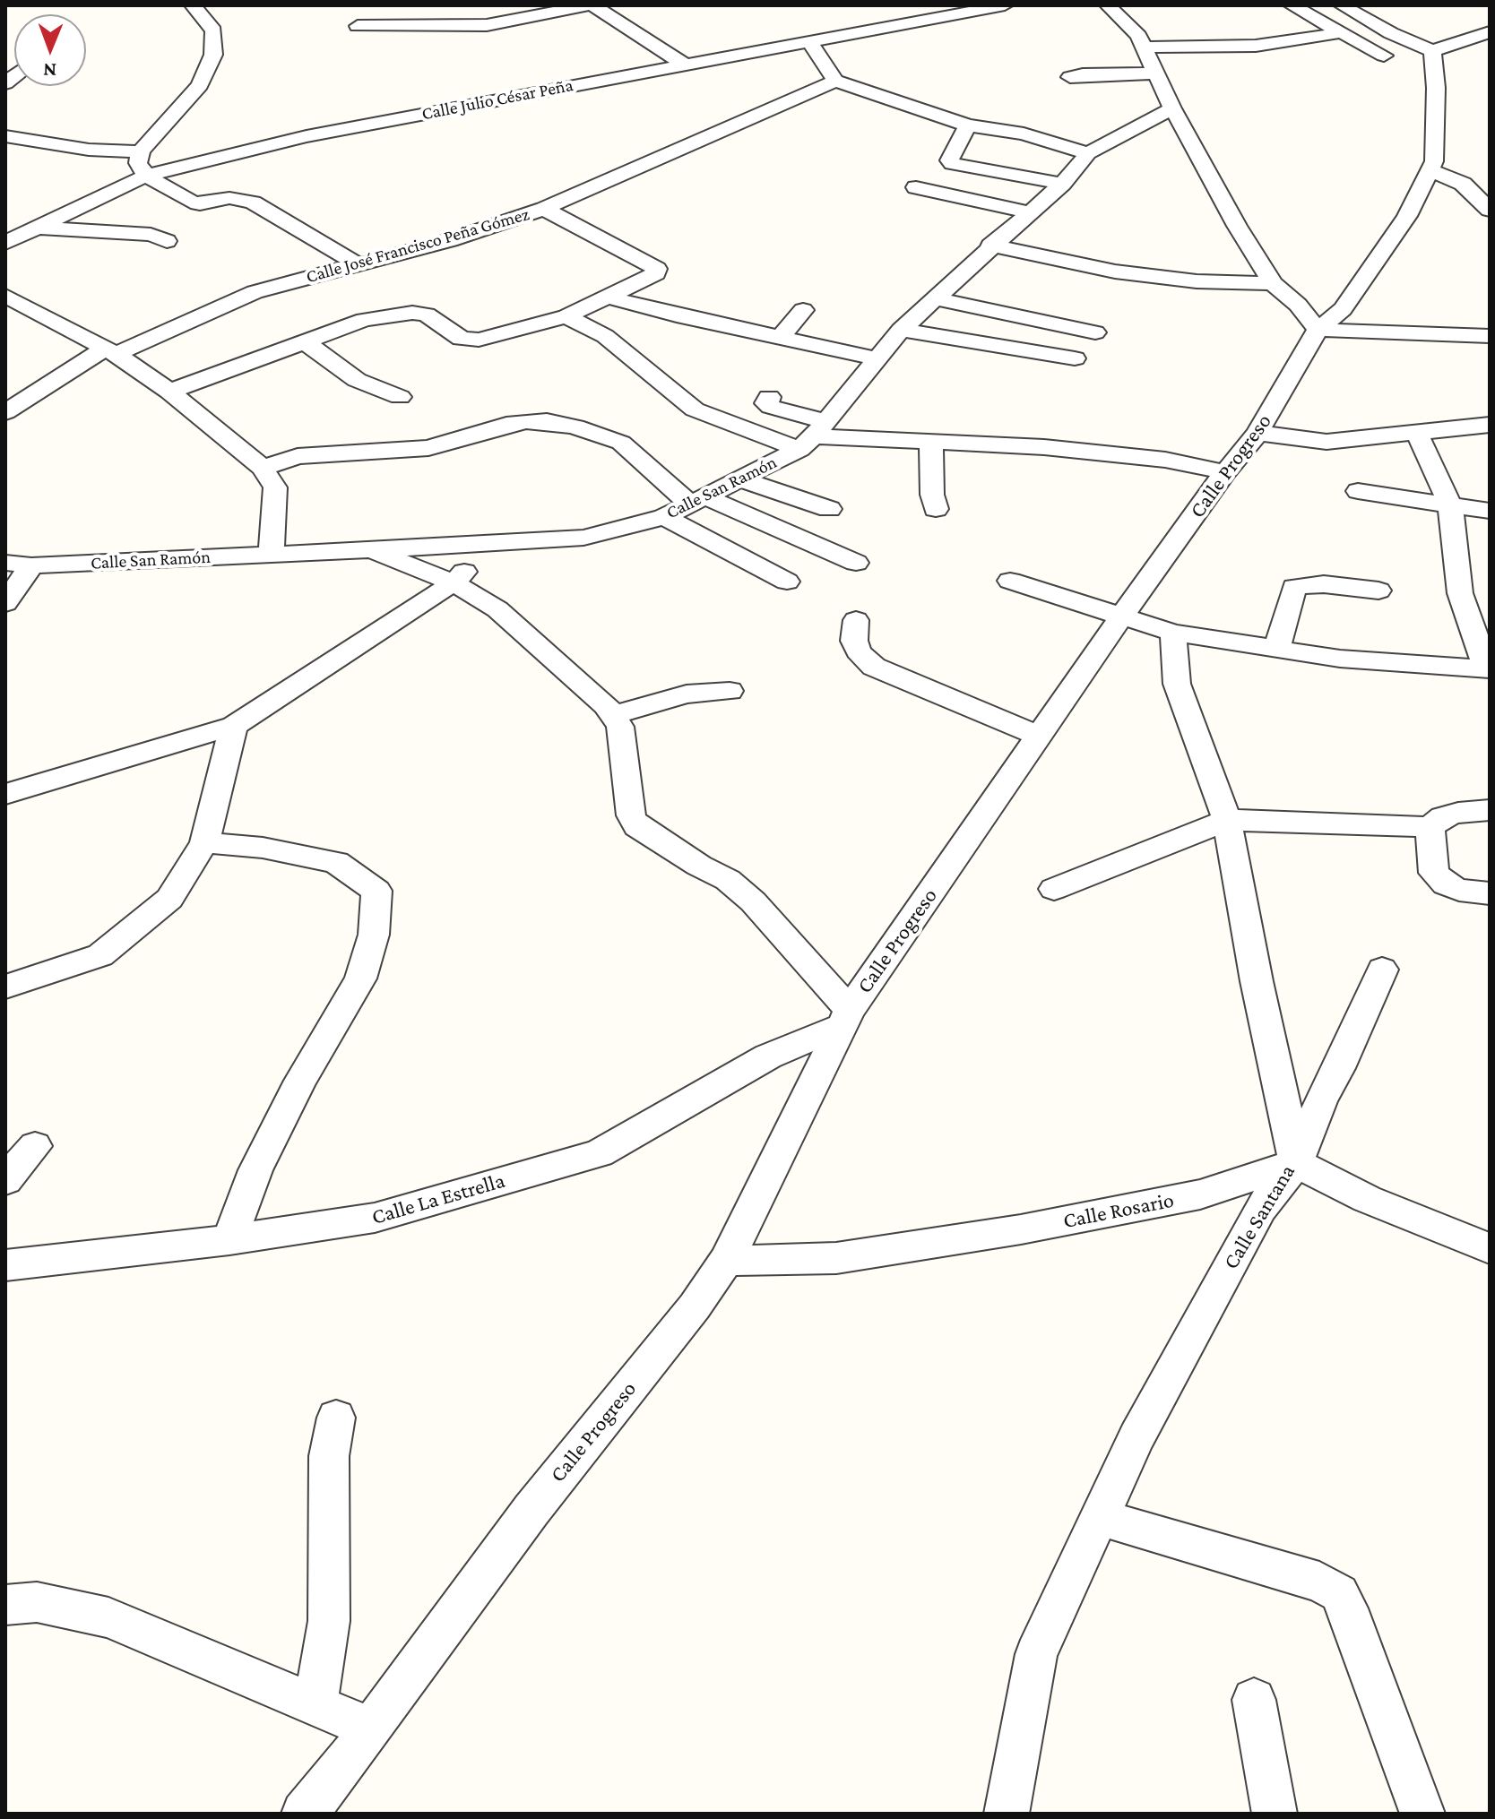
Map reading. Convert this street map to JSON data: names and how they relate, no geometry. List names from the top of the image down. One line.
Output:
{"streets":{"street":["Calle Julio César Peña","Calle José Francisco Peña Gómez","Calle Progreso","Calle San Ramón","Calle La Estrella","Calle Rosario","Calle Santana"]},"crossings":[["Calle Progreso","Calle La Estrella"],["Calle Progreso","Calle Rosario"],["Calle Rosario","Calle Santana"]],"north":"bottom"}
